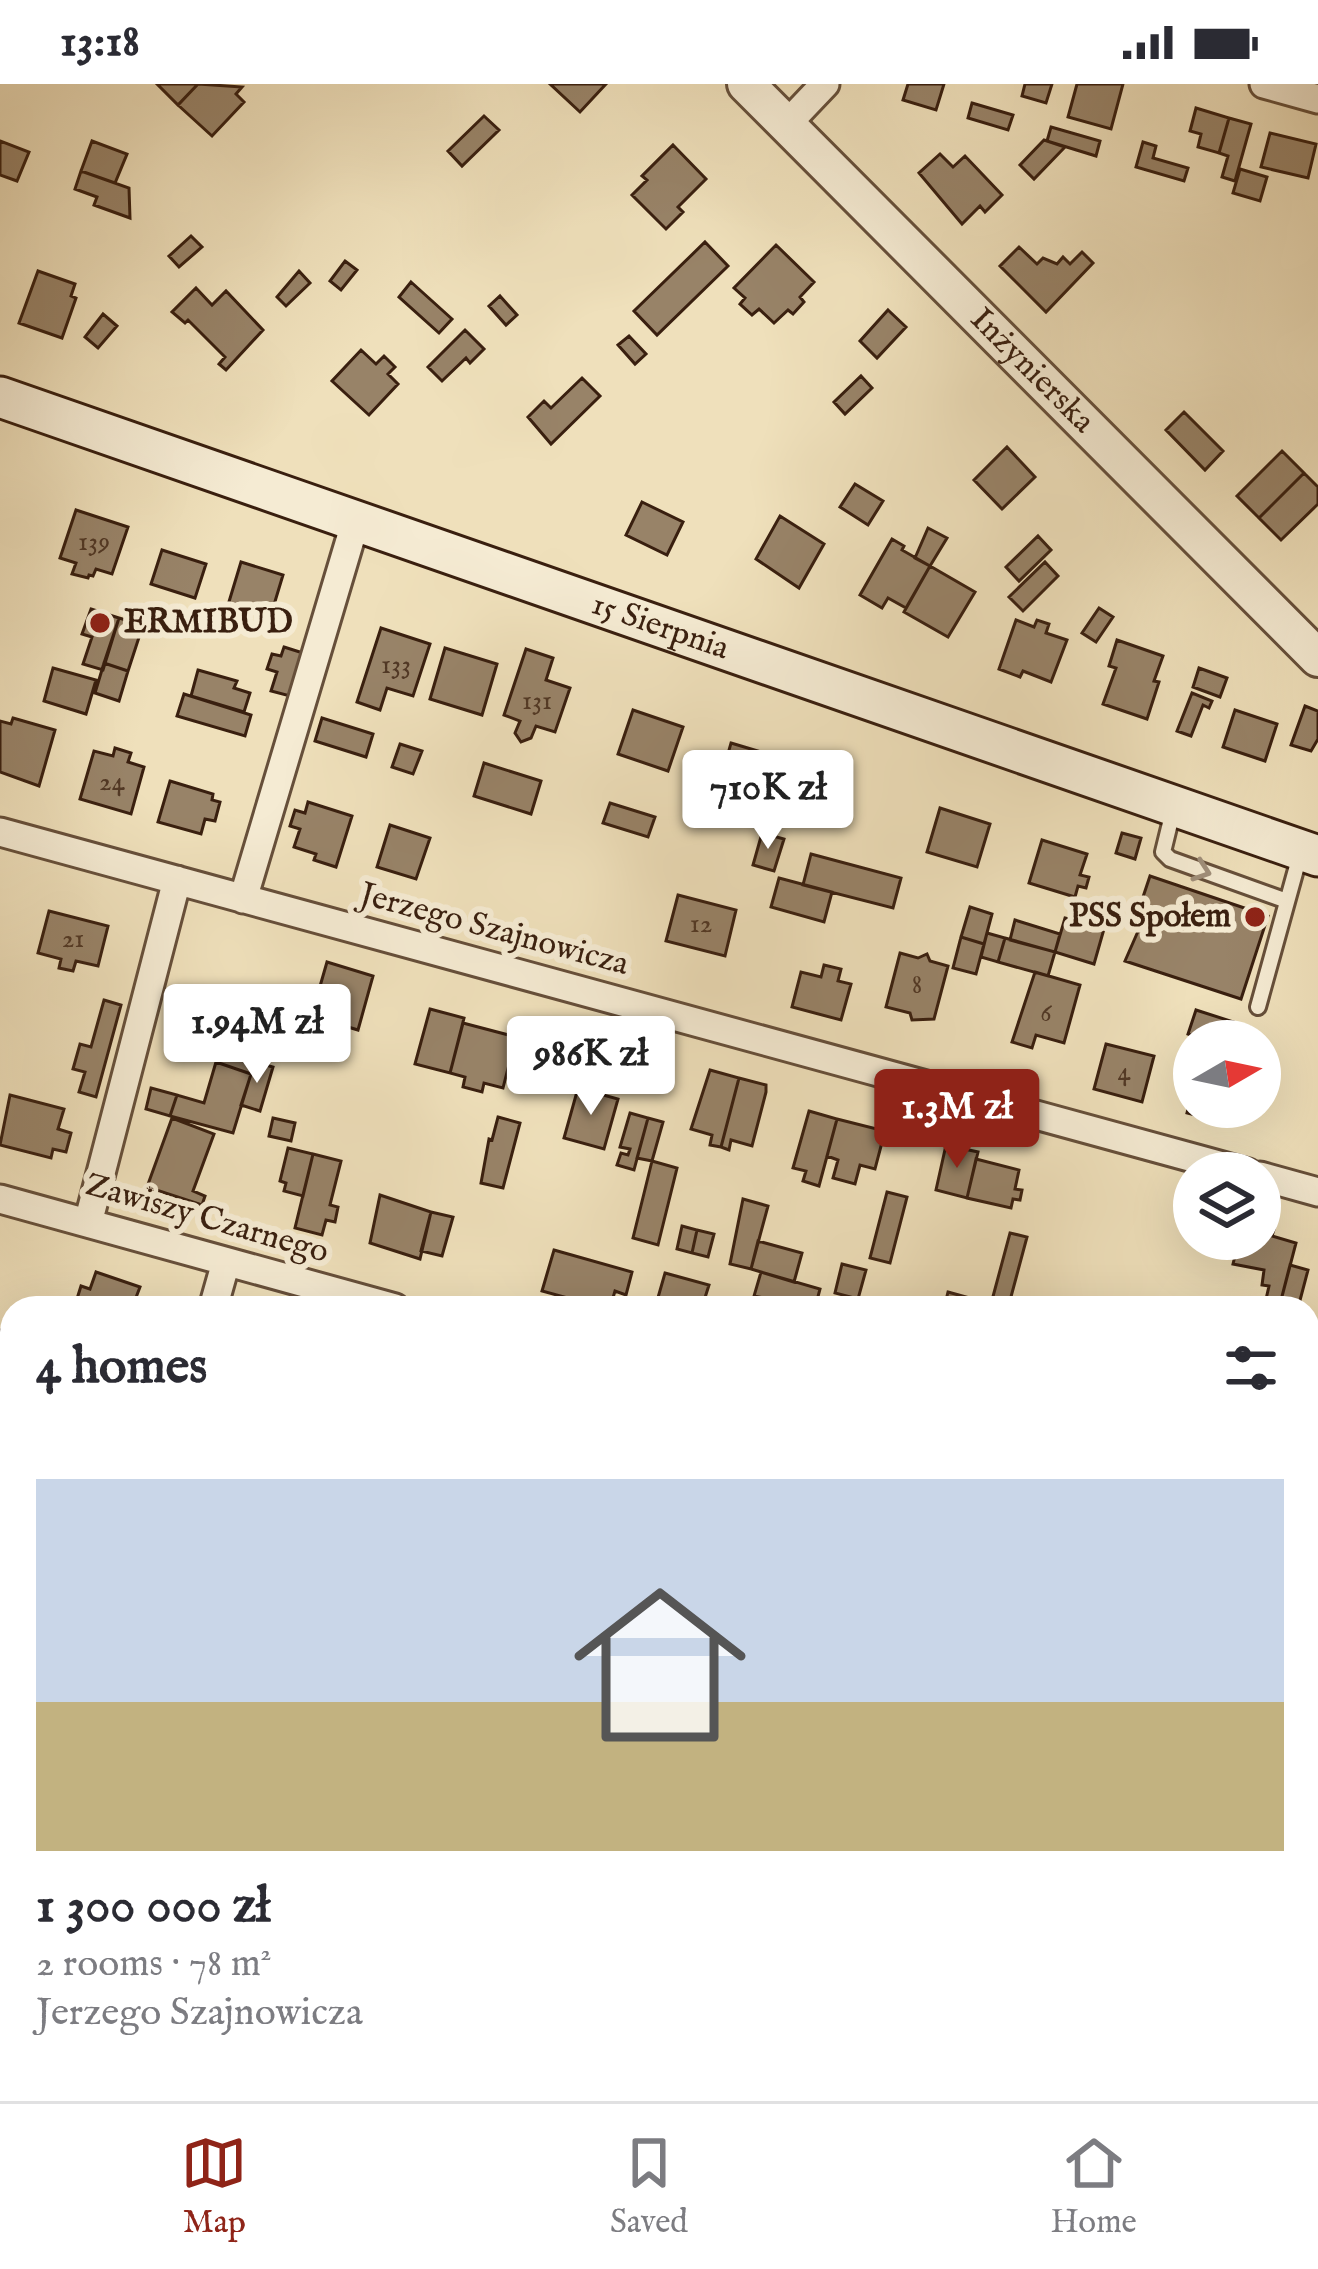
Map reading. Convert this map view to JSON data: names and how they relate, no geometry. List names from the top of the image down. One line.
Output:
{"streets":{"main road":["15 Sierpnia"],"street":["Inżynierska","Jerzego Szajnowicza","Zawiszy Czarnego"]},"places":["ERMIBUD","PSS Społem"],"house_numbers":["139","133","131","24","12","21","8","6","4"],"north":"right","page":{"status":"13:18","price":["710K zł","1.94M zł","986K zł","1.3M zł"],"heading":"4 homes","list":[{"name":"1 300 000 zł","note":"2 rooms · 78 m² · Jerzego Szajnowicza"}],"tabs":["Map","Saved","Home"]}}
